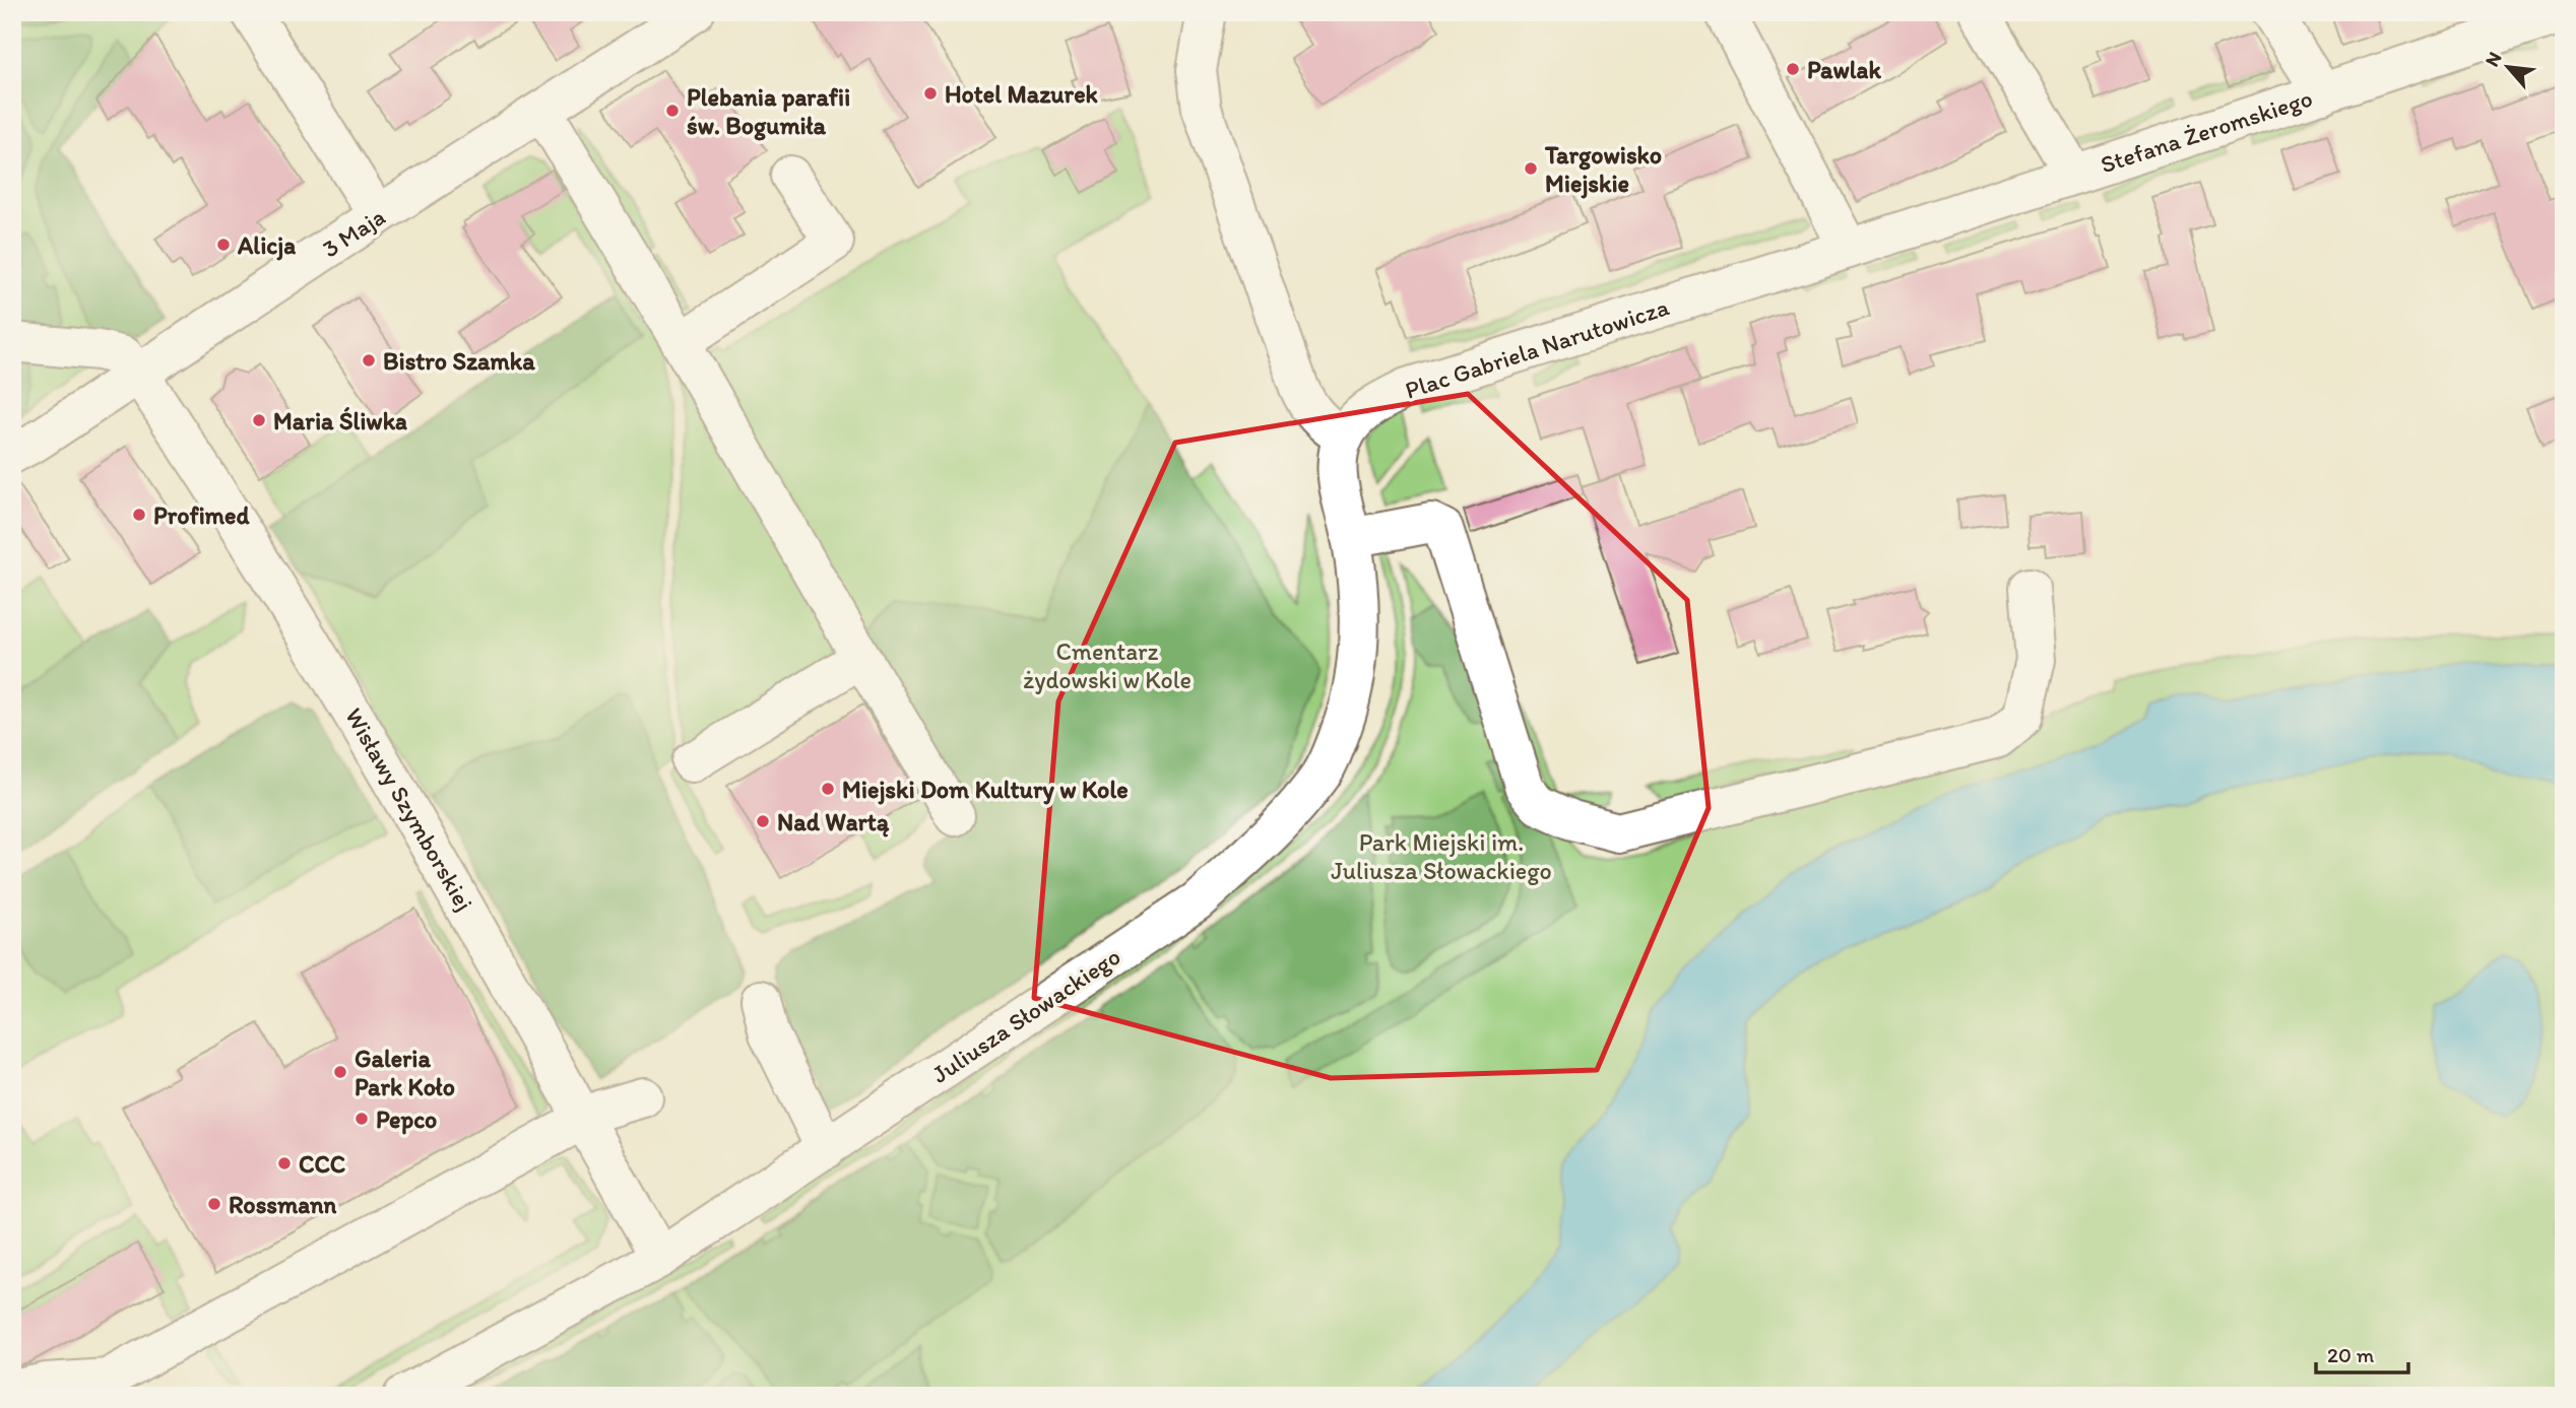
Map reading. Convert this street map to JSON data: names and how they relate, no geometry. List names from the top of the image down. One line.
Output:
{"streets":{"street":["Stefana Żeromskiego","3 Maja","Plac Gabriela Narutowicza","Wisławy Szymborskiej","Juliusza Słowackiego"]},"crossings":[["Stefana Żeromskiego","Plac Gabriela Narutowicza"],["3 Maja","Wisławy Szymborskiej"],["Plac Gabriela Narutowicza","Juliusza Słowackiego"],["Wisławy Szymborskiej","Juliusza Słowackiego"]],"parks":["Cmentarz żydowski w Kole","Park Miejski im. Juliusza Słowackiego"],"places":["Pawlak","Hotel Mazurek","Plebania parafii św. Bogumiła","Targowisko Miejskie","Alicja","Bistro Szamka","Maria Śliwka","Profimed","Miejski Dom Kultury w Kole","Nad Wartą","Galeria Park Koło","Pepco","CCC","Rossmann"],"scale_bar":"20 m","north":"top left"}
